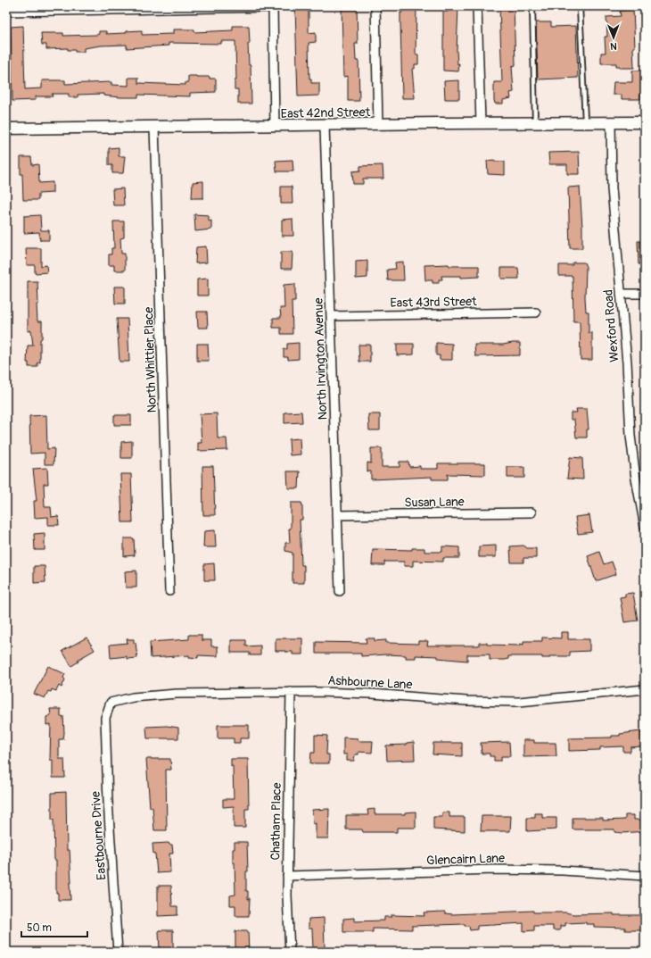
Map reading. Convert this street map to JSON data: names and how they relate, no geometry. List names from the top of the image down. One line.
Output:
{"streets":{"street":["East 42nd Street","East 43rd Street","Wexford Road","North Irvington Avenue","North Whittier Place","Susan Lane","Ashbourne Lane","Chatham Place","Eastbourne Drive","Glencairn Lane"]},"crossings":[["East 42nd Street","Wexford Road"],["East 42nd Street","North Irvington Avenue"],["East 42nd Street","North Whittier Place"],["East 43rd Street","North Irvington Avenue"],["North Irvington Avenue","Susan Lane"],["Ashbourne Lane","Chatham Place"],["Ashbourne Lane","Eastbourne Drive"],["Chatham Place","Glencairn Lane"]],"scale_bar":"50 m","north":"bottom"}
